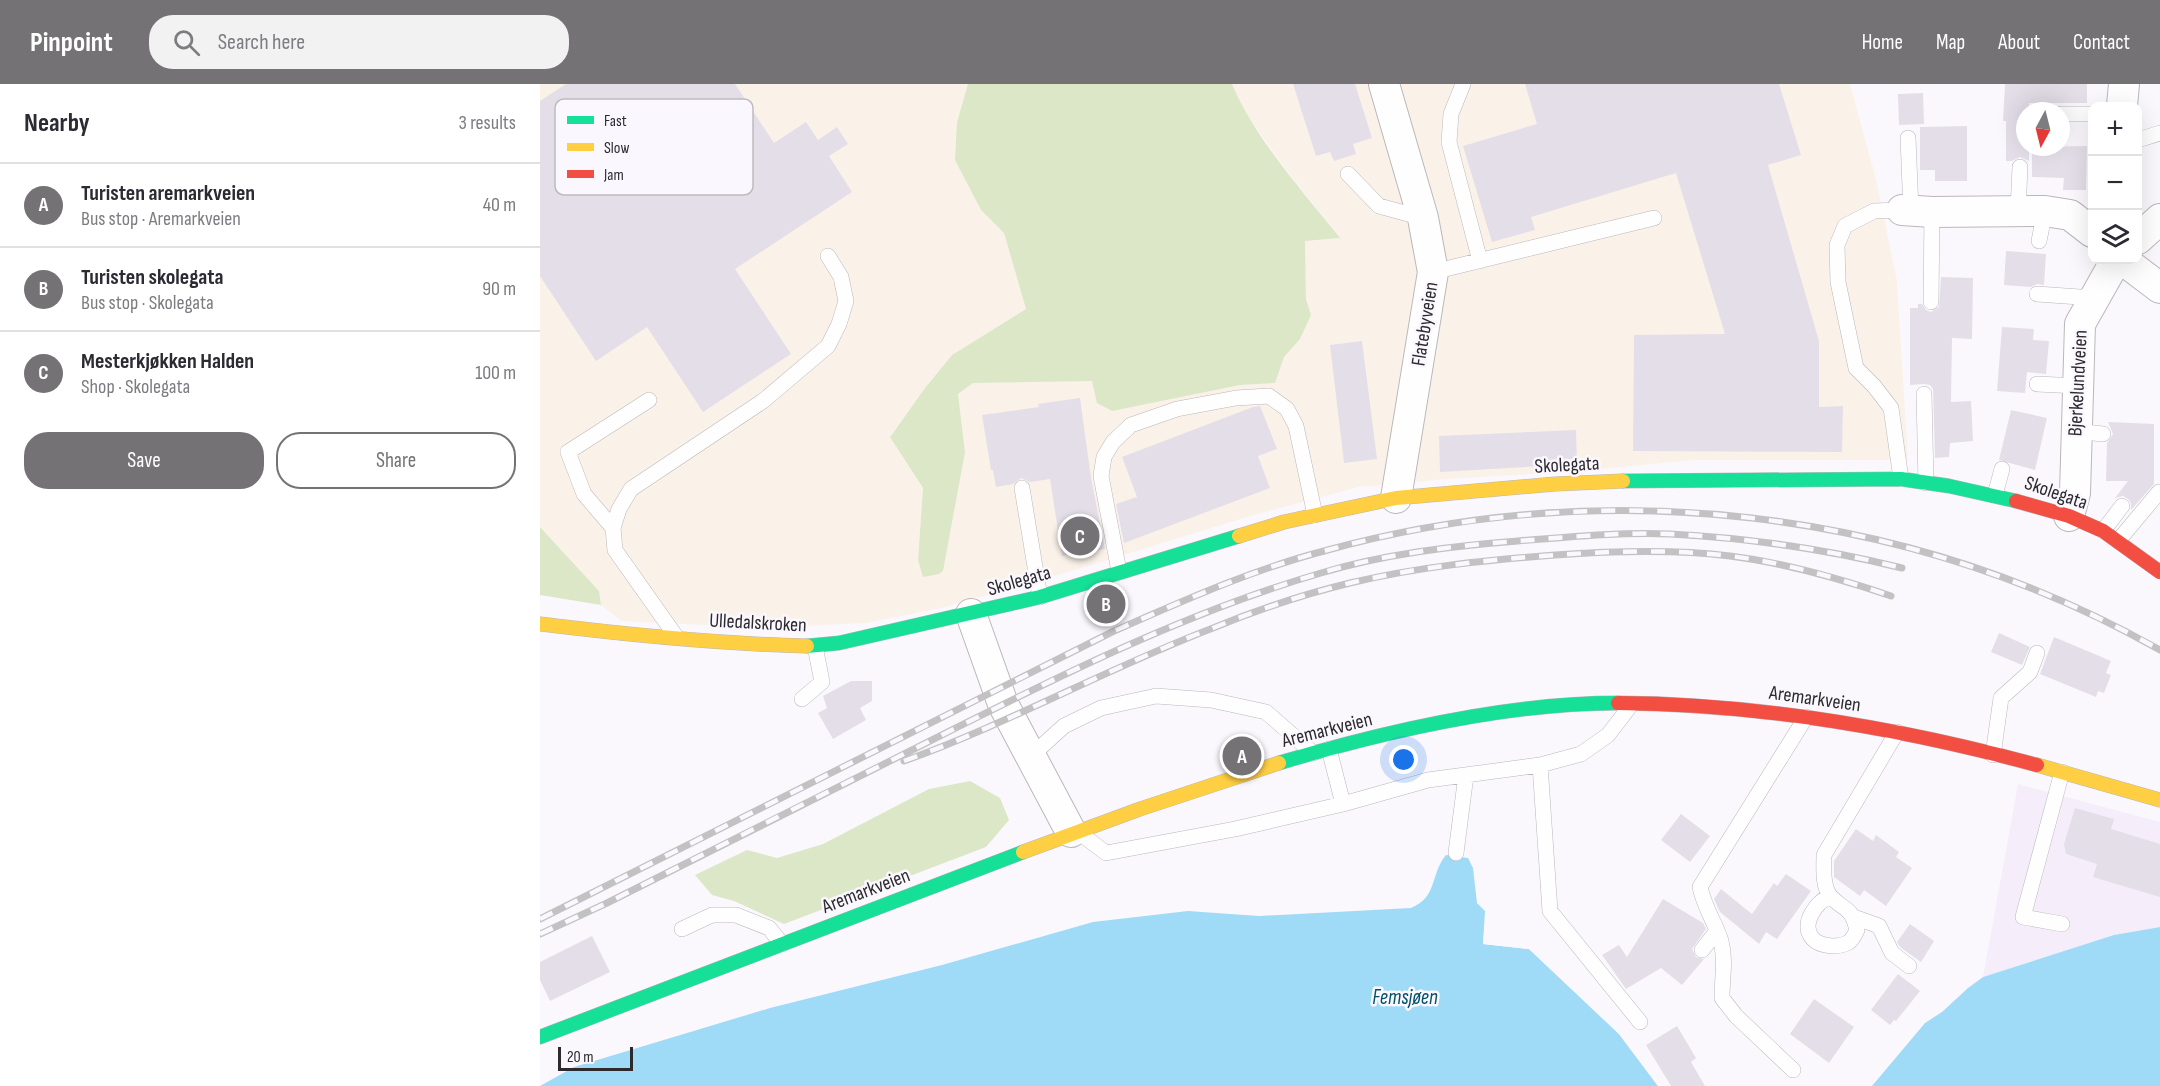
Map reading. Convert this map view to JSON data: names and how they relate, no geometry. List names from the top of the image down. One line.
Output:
{"streets":{"main road":["Skolegata","Ulledalskroken","Aremarkveien"],"street":["Flatebyveien","Bjerkelundveien"]},"crossings":[["Flatebyveien","Skolegata"],["Bjerkelundveien","Skolegata"],["Skolegata","Ulledalskroken"]],"water":["Femsjøen"],"legend":["Fast","Slow","Jam"],"scale_bar":"20 m","north":"bottom","page":{"header":"Pinpoint","search":"Search here","nav":["Home","Map","About","Contact"],"heading":["Nearby","3 results"],"map_buttons":["+","−"],"list":[{"mark":"A","name":"Turisten aremarkveien","note":"Bus stop · Aremarkveien","value":"40 m"},{"mark":"B","name":"Turisten skolegata","note":"Bus stop · Skolegata","value":"90 m"},{"mark":"C","name":"Mesterkjøkken Halden","note":"Shop · Skolegata","value":"100 m"}],"buttons":["Save","Share"],"pins":["C","B","A"],"scale":"20 m"}}
